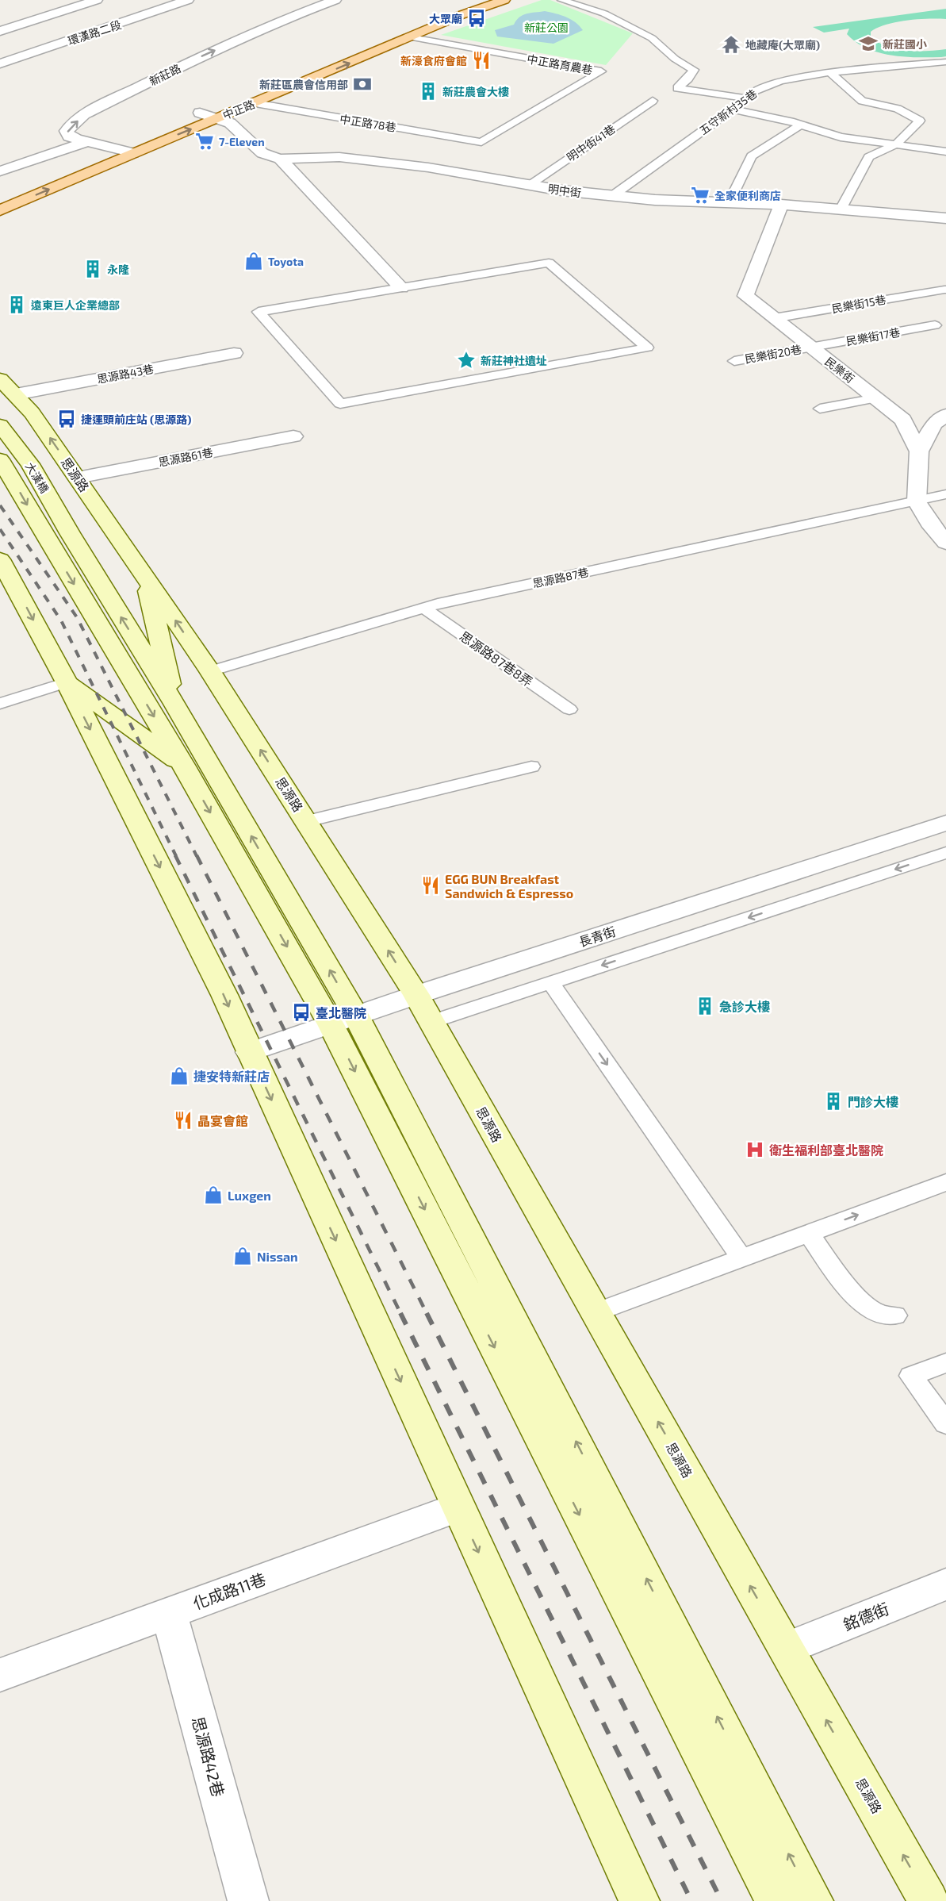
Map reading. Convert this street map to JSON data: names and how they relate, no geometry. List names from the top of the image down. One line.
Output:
{"streets":{"main road":["中正路","思源路","大漢橋"],"street":["環漢路二段","新莊路","明中街","民樂街","思源路43巷","思源路61巷","長青街","化成路11巷","銘德街","思源路42巷"],"lane":["中正路育農巷","五守新村35巷","中正路78巷","明中街41巷","民樂街15巷","民樂街17巷","民樂街20巷","思源路87巷","思源路87巷8弄"]},"crossings":[["中正路育農巷","中正路"],["中正路育農巷","中正路78巷"],["新莊路","中正路"],["中正路","中正路78巷"],["中正路","明中街"],["五守新村35巷","明中街"],["明中街41巷","明中街"],["明中街","民樂街"],["民樂街15巷","民樂街"],["民樂街17巷","民樂街20巷"],["民樂街17巷","民樂街"],["民樂街20巷","民樂街"],["民樂街","思源路87巷"],["思源路43巷","思源路"],["思源路61巷","思源路"],["思源路","思源路87巷"],["思源路","長青街"],["思源路","銘德街"],["思源路87巷","思源路87巷8弄"],["化成路11巷","思源路42巷"]],"parks":["新莊公園"],"places":{"bus stop":["大眾廟","捷運頭前庄站 (思源路)","臺北醫院"],"school or university":["新莊國小"],"temple":["地藏庵(大眾廟)"],"restaurant":["新濠食府會館","EGG BUN Breakfast Sandwich & Espresso","晶宴會館"],"bank":["新莊區農會信用部"],"building":["新莊農會大樓","永隆","遠東巨人企業總部","急診大樓","門診大樓"],"supermarket":["7-Eleven","全家便利商店"],"shop":["Toyota","捷安特新莊店","Luxgen","Nissan"],"place":["新莊神社遺址"],"hospital":["衛生福利部臺北醫院"]}}
